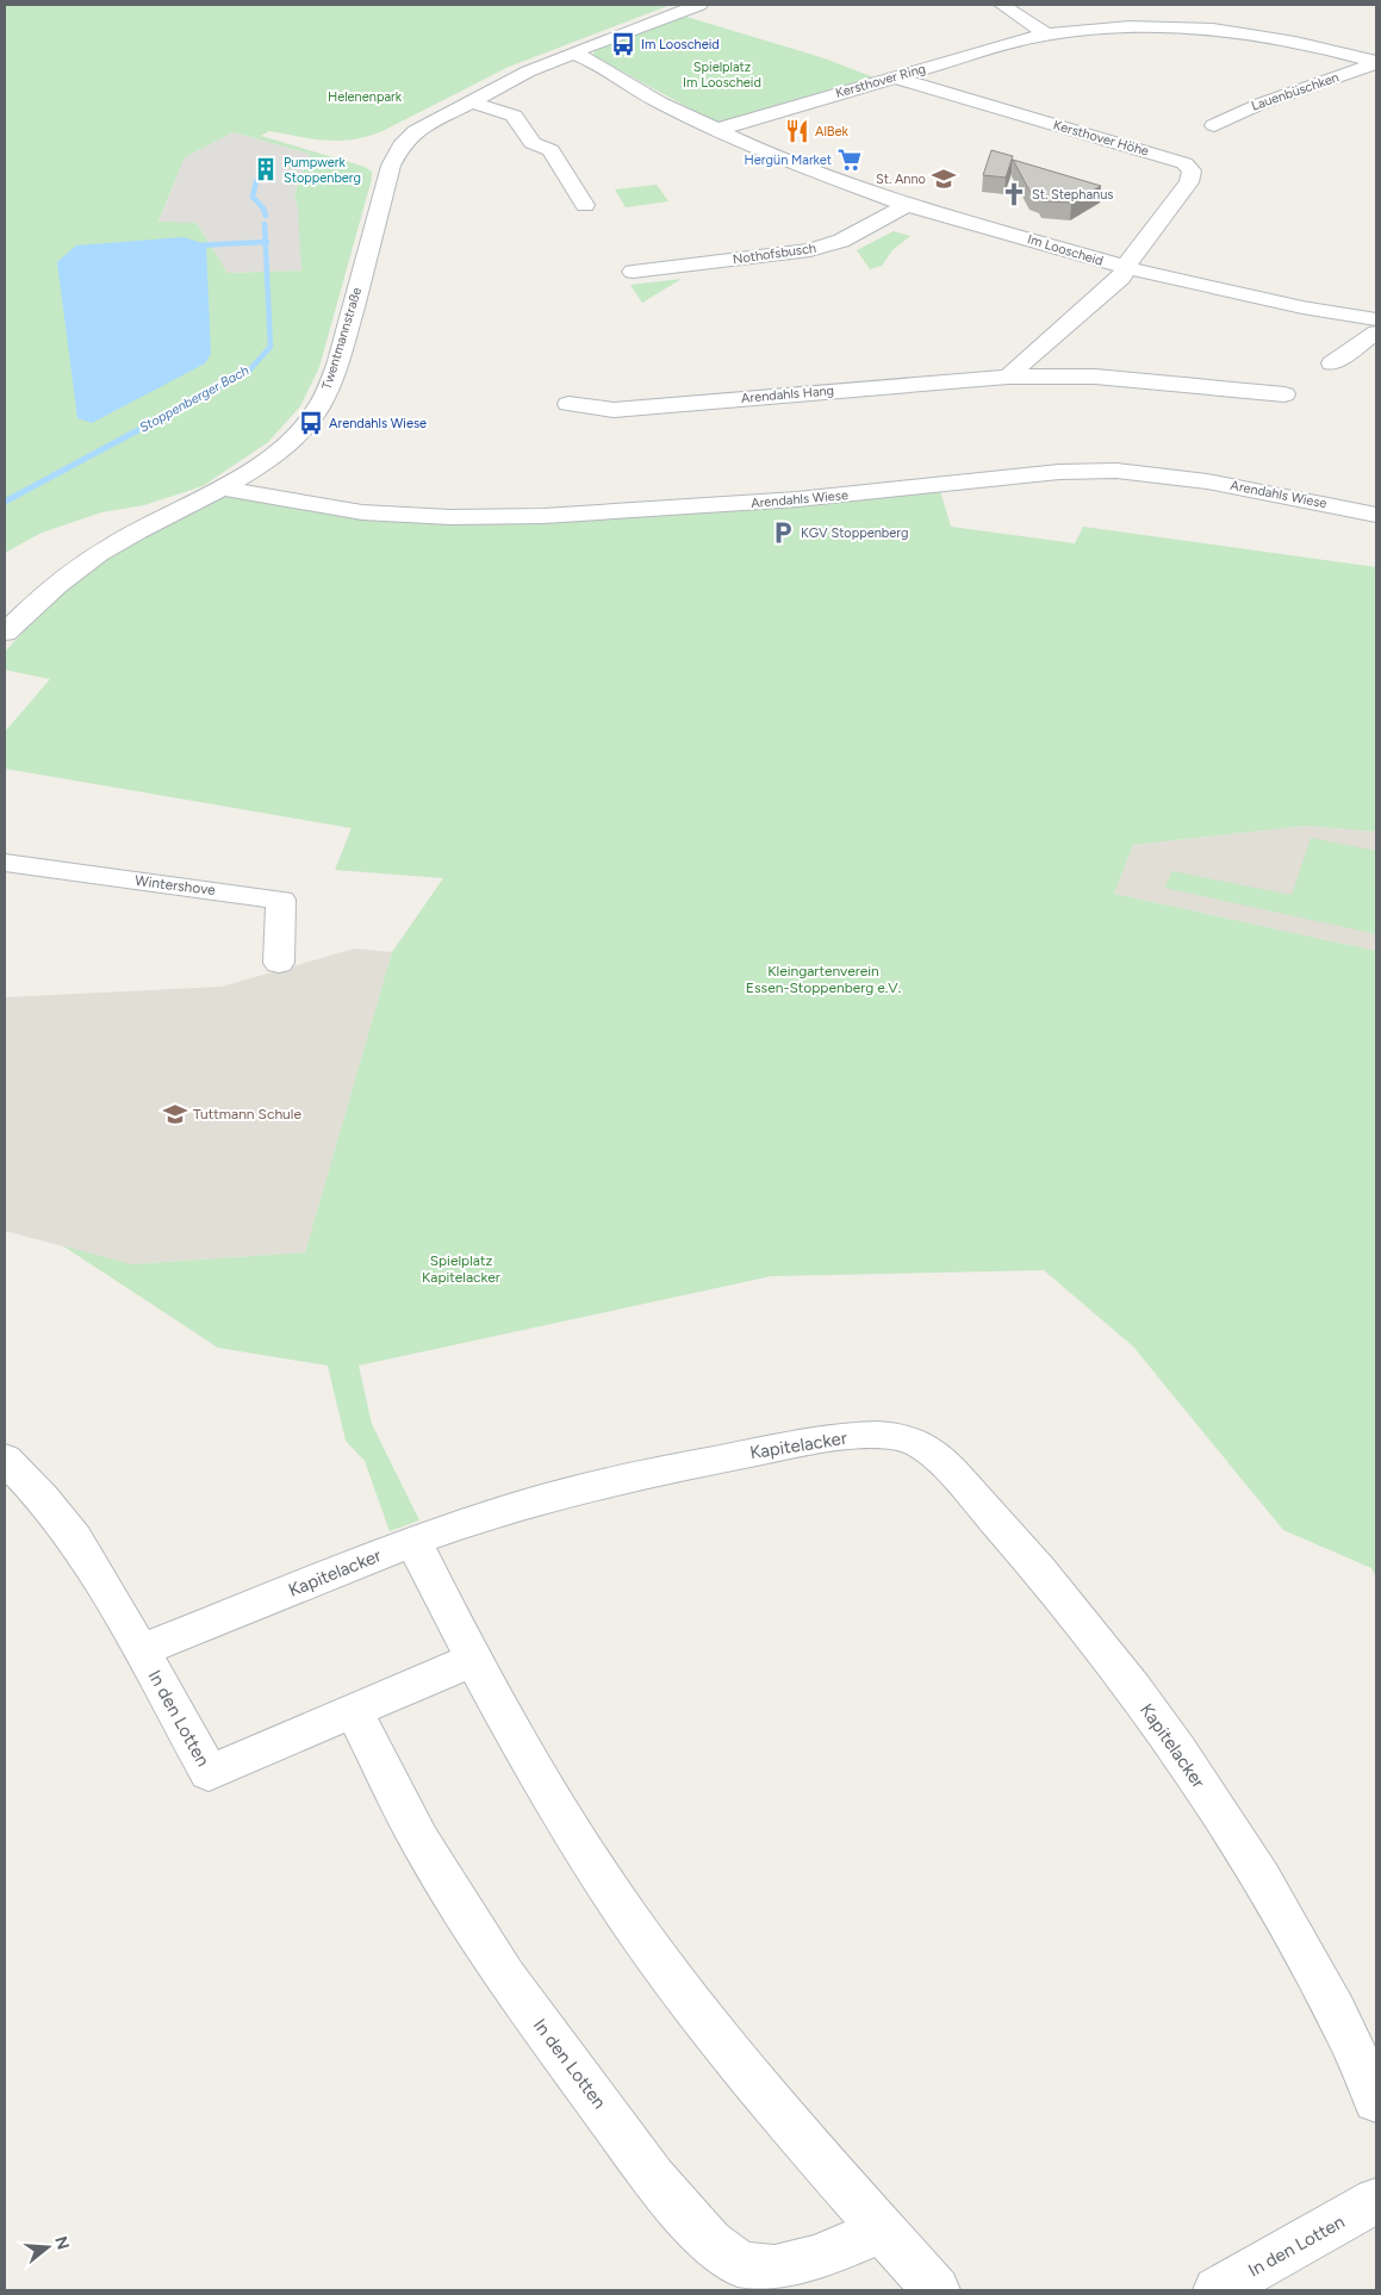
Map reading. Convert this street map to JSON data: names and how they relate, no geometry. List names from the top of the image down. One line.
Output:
{"streets":{"street":["Kersthover Ring","Lauenbüschken","Kersthover Höhe","Im Looscheid","Nothofsbusch","Twentmannstraße","Arendahls Hang","Arendahls Wiese","Wintershove","Kapitelacker","In den Lotten"]},"crossings":[["Kersthover Ring","Lauenbüschken"],["Kersthover Ring","Kersthover Höhe"],["Kersthover Ring","Im Looscheid"],["Kersthover Höhe","Im Looscheid"],["Im Looscheid","Nothofsbusch"],["Im Looscheid","Twentmannstraße"],["Twentmannstraße","Arendahls Wiese"],["Kapitelacker","In den Lotten"]],"water":["Stoppenberger Bach"],"parks":["Spielplatz Im Looscheid","Helenenpark","Kleingartenverein Essen-Stoppenberg e.V.","Spielplatz Kapitelacker"],"places":{"bus stop":["Im Looscheid","Arendahls Wiese"],"restaurant":["AlBek"],"supermarket":["Hergün Market"],"building":["Pumpwerk Stoppenberg"],"school or university":["St. Anno","Tuttmann Schule"],"church":["St. Stephanus"],"parking":["KGV Stoppenberg"]},"north":"right"}
